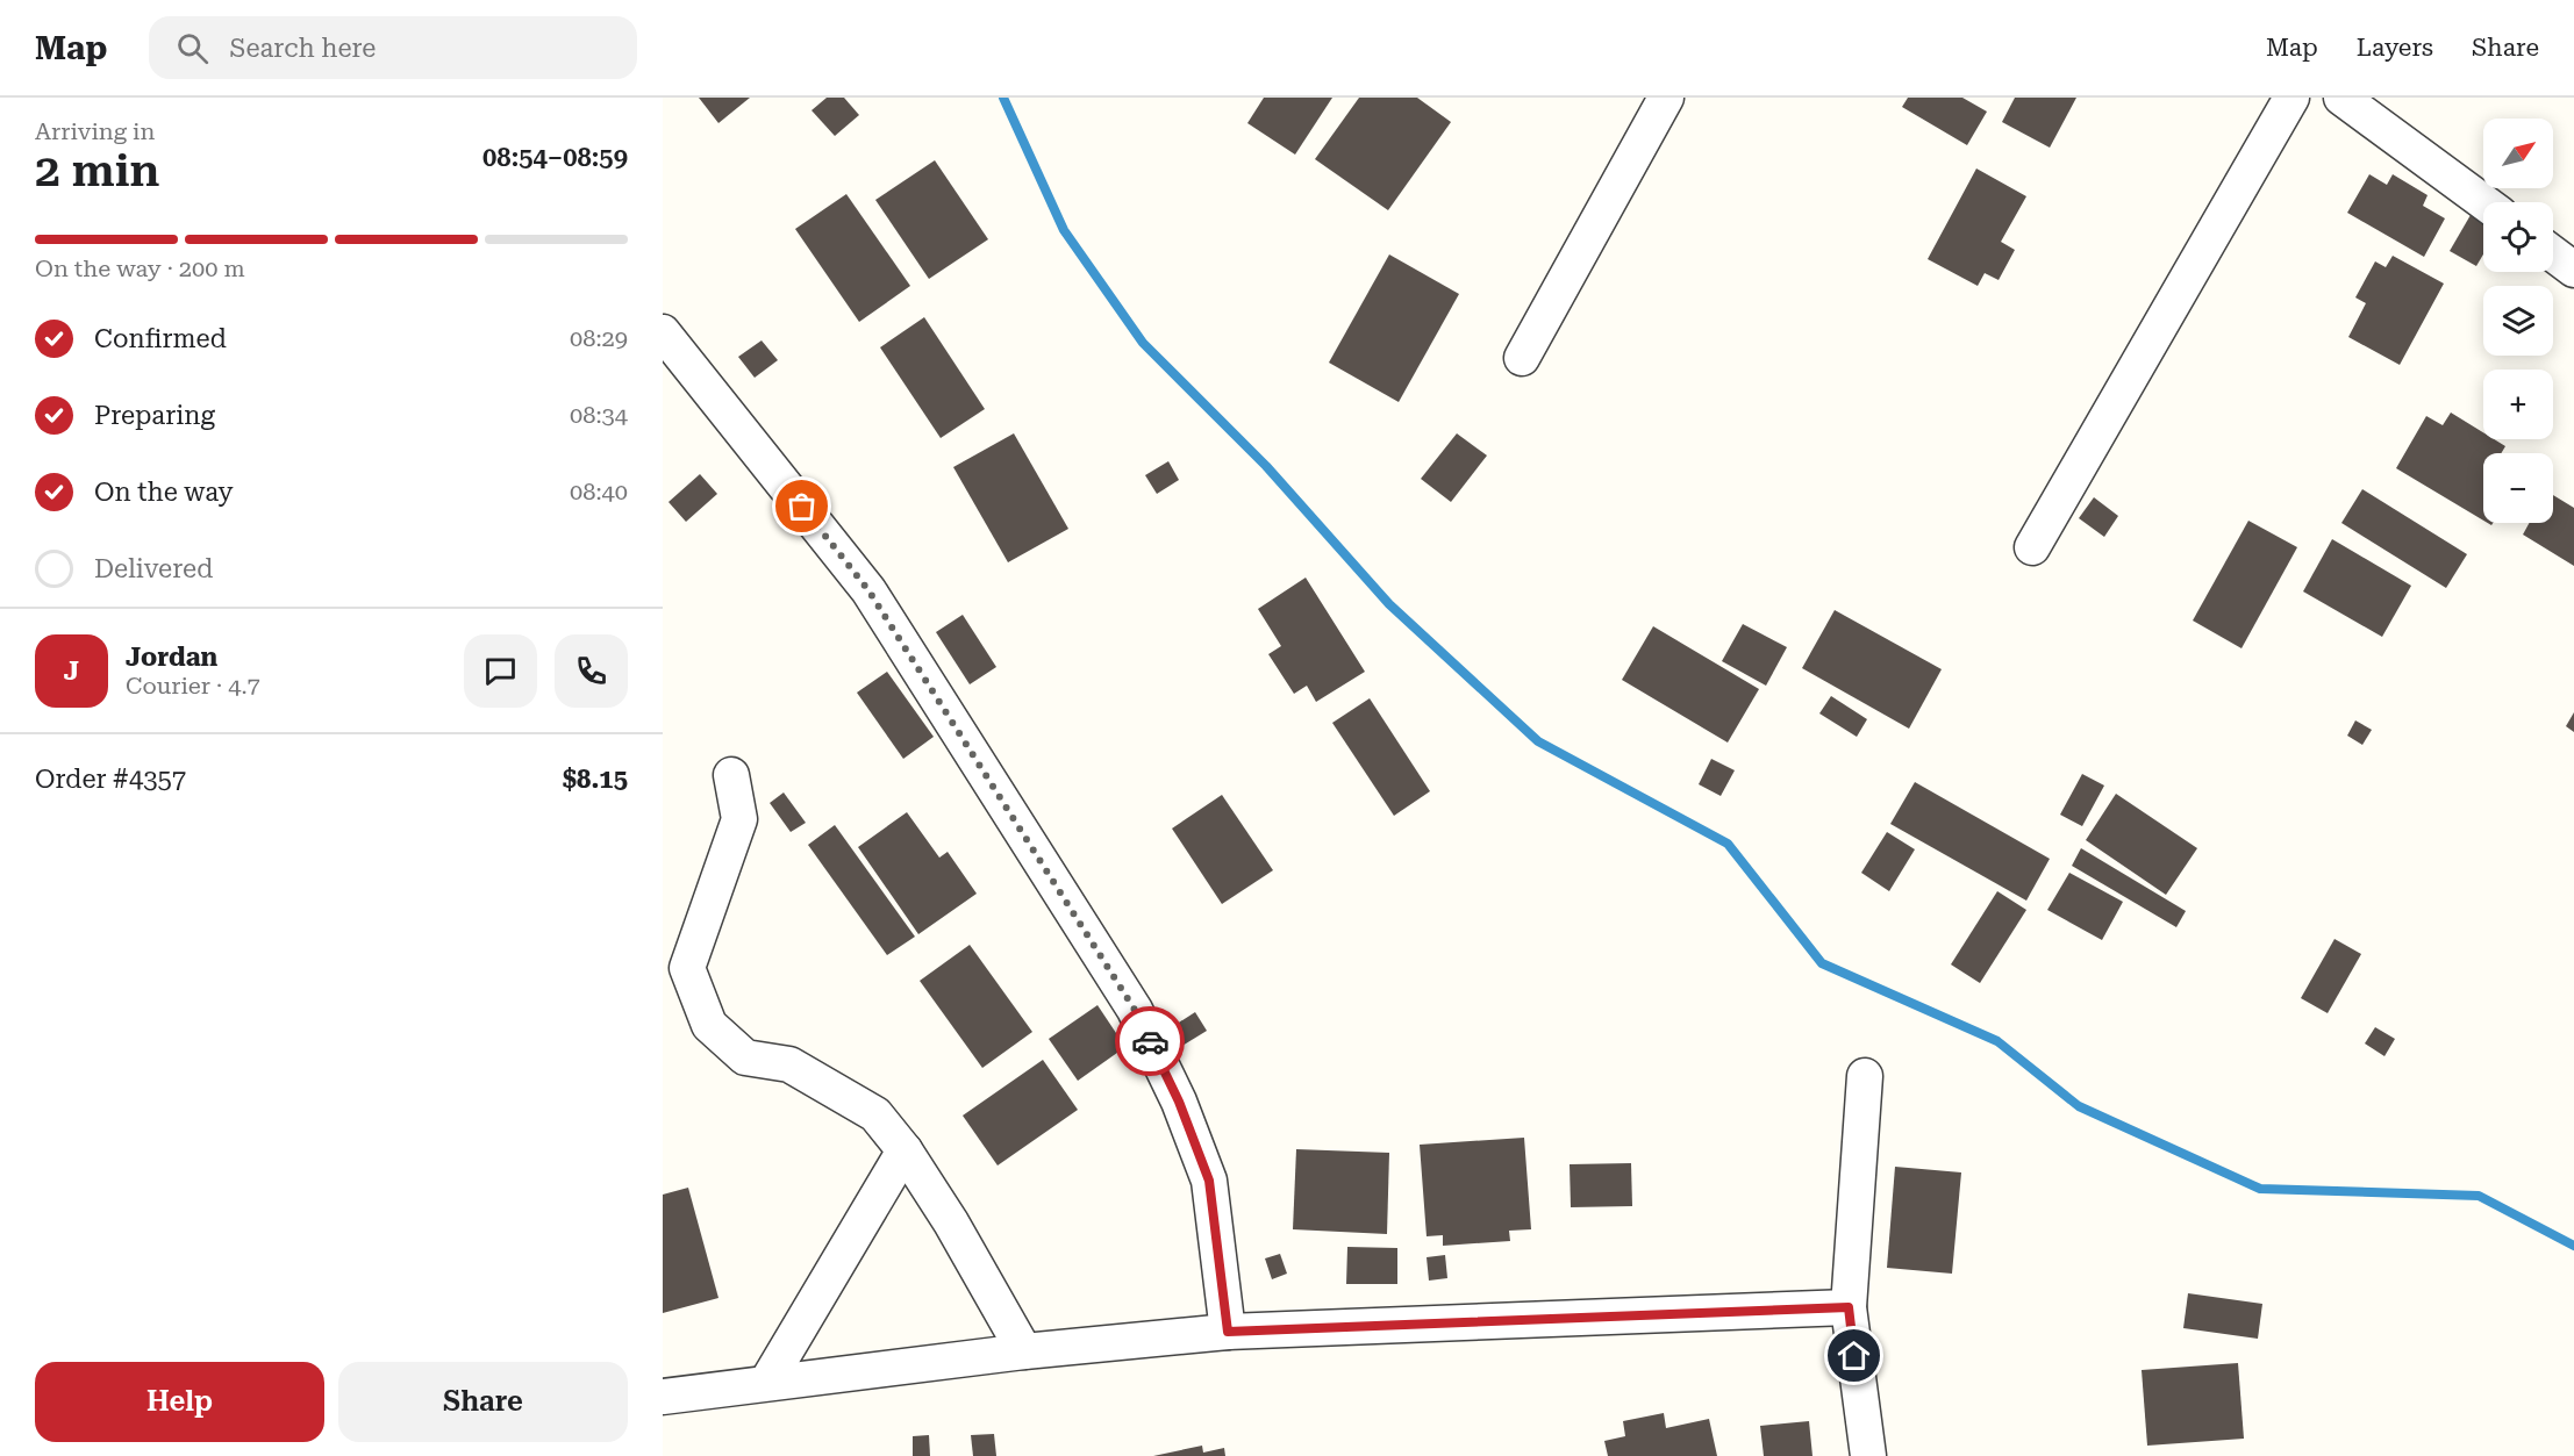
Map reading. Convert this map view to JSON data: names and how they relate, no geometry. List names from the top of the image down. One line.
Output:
{"north":"top right","page":{"header":"Map","search":"Search here","nav":["Map","Layers","Share"],"heading":["2 min","Arriving in","08:54–08:59"],"panel":["Jordan","Courier · 4.7","Order #4357","$8.15"],"map_buttons":["+","−"],"bar":"On the way · 200 m","list":[["Confirmed","08:29"],["Preparing","08:34"],["On the way","08:40"],"Delivered"],"round":"J","buttons":["Help","Share"]}}
